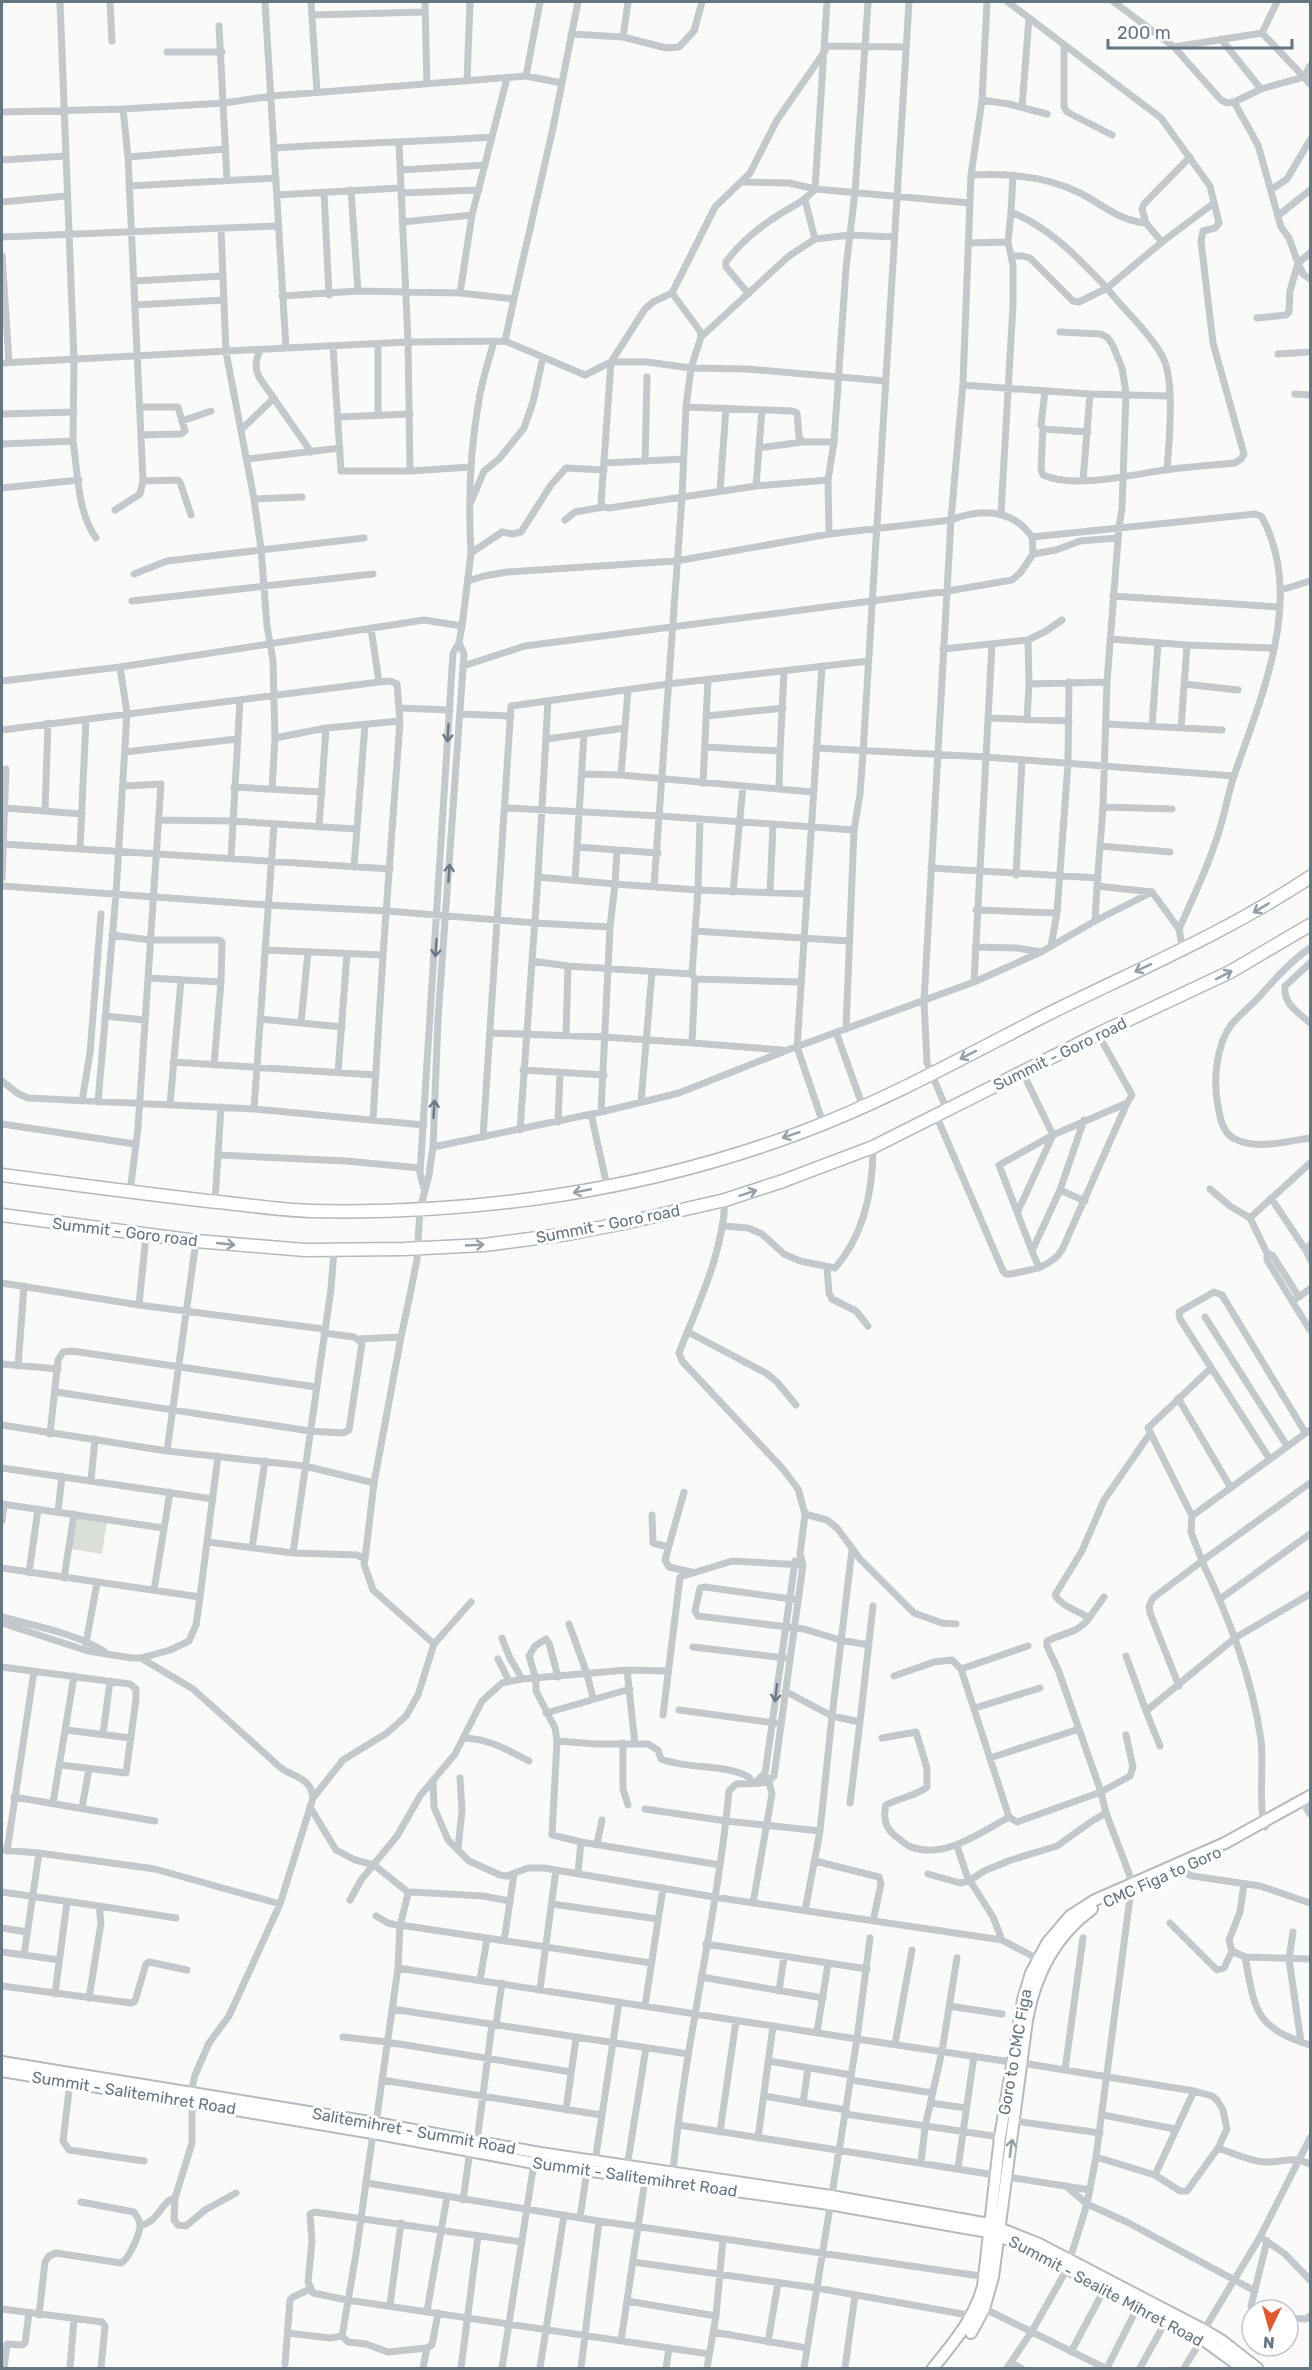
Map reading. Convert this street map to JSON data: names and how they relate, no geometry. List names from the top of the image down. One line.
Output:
{"streets":{"highway":["Summit - Goro road"],"main road":["CMC Figa to Goro","Goro to CMC Figa","Summit - Salitemihret Road","Salitemihret - Summit Road","Summit - Sealite Mihret Road"]},"crossings":[["CMC Figa to Goro","Goro to CMC Figa"],["Summit - Salitemihret Road","Salitemihret - Summit Road"],["Summit - Salitemihret Road","Summit - Sealite Mihret Road"]],"scale_bar":"200 m","north":"bottom"}
